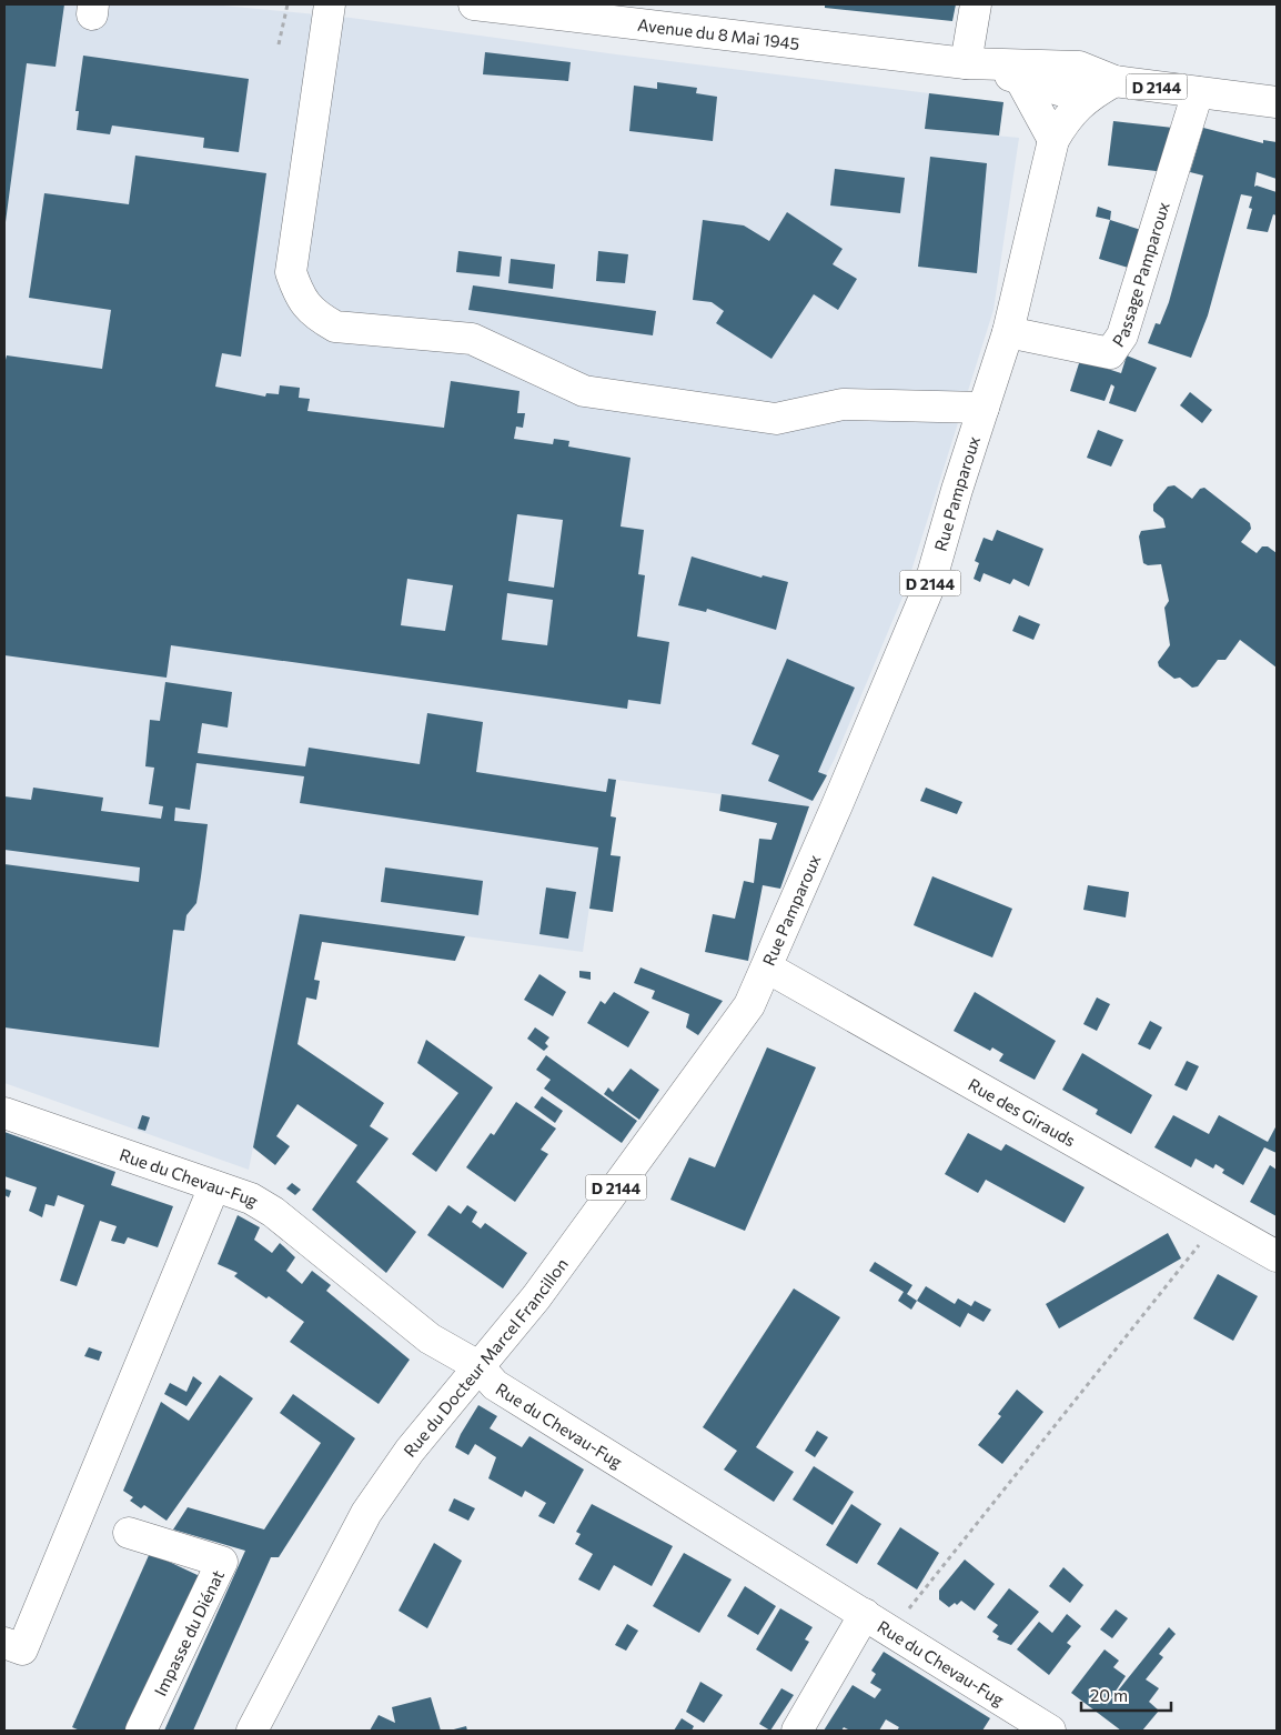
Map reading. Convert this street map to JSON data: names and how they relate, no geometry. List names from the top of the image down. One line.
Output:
{"streets":{"street":["Avenue du 8 Mai 1945","D 2144","Passage Pamparoux","Rue Pamparoux","Rue des Girauds","Rue du Chevau-Fug","Rue du Docteur Marcel Francillon","Impasse du Diénat"]},"crossings":[["Avenue du 8 Mai 1945","D 2144"],["Avenue du 8 Mai 1945","Rue Pamparoux"],["D 2144","Passage Pamparoux"],["D 2144","Rue Pamparoux"],["Passage Pamparoux","Rue Pamparoux"],["Rue Pamparoux","Rue des Girauds"],["Rue Pamparoux","Rue du Docteur Marcel Francillon"],["Rue du Chevau-Fug","Rue du Docteur Marcel Francillon"]],"scale_bar":"20 m"}
